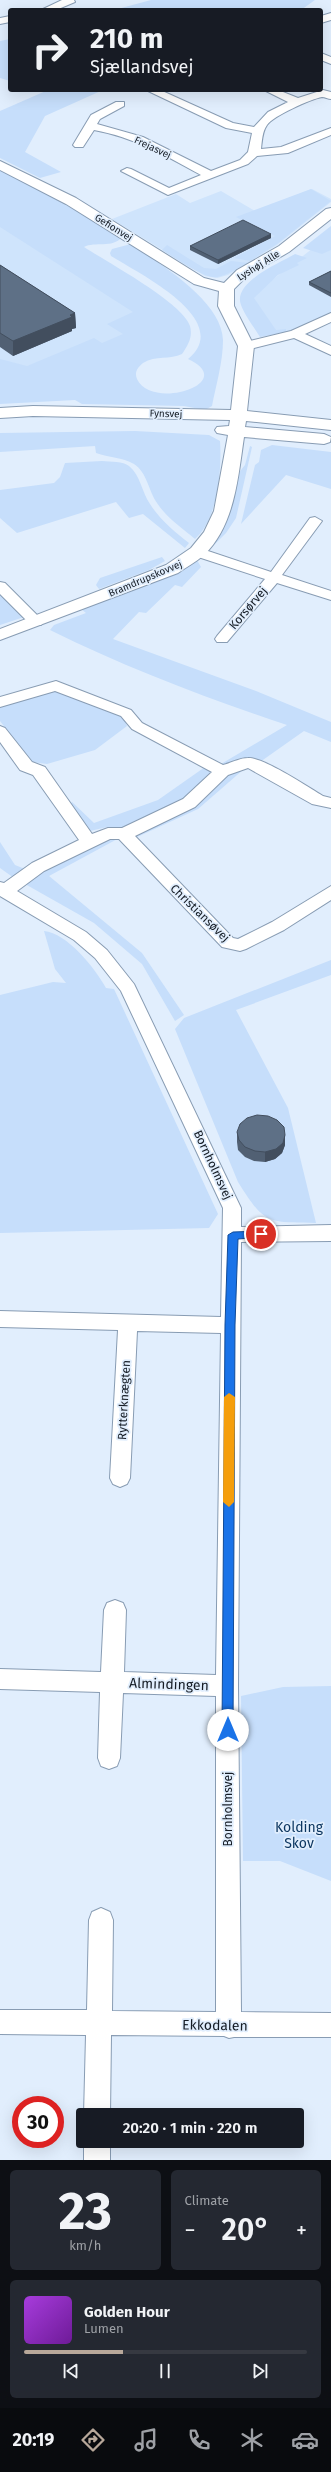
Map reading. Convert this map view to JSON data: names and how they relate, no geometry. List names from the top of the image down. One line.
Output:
{"streets":{"street":["Frejasvej","Gefionvej","Lyshøj Alle","Fynsvej","Bramdrupskovvej","Korsørvej","Christiansøvej","Bornholmsvej","Rytterknægten","Almindingen","Ekkodalen"]},"crossings":[["Gefionvej","Lyshøj Alle"],["Fynsvej","Bramdrupskovvej"],["Bramdrupskovvej","Korsørvej"],["Bornholmsvej","Almindingen"],["Bornholmsvej","Ekkodalen"]],"parks":["Kolding Skov"],"page":{"turn":["210 m","Sjællandsvej"],"limit":"30","trip":"20:20 · 1 min · 220 m","tile":[["23","km/h"],"Climate"],"heat":["−","20°","+"],"song":["Golden Hour","Lumen"],"tabs":"20:19"}}
